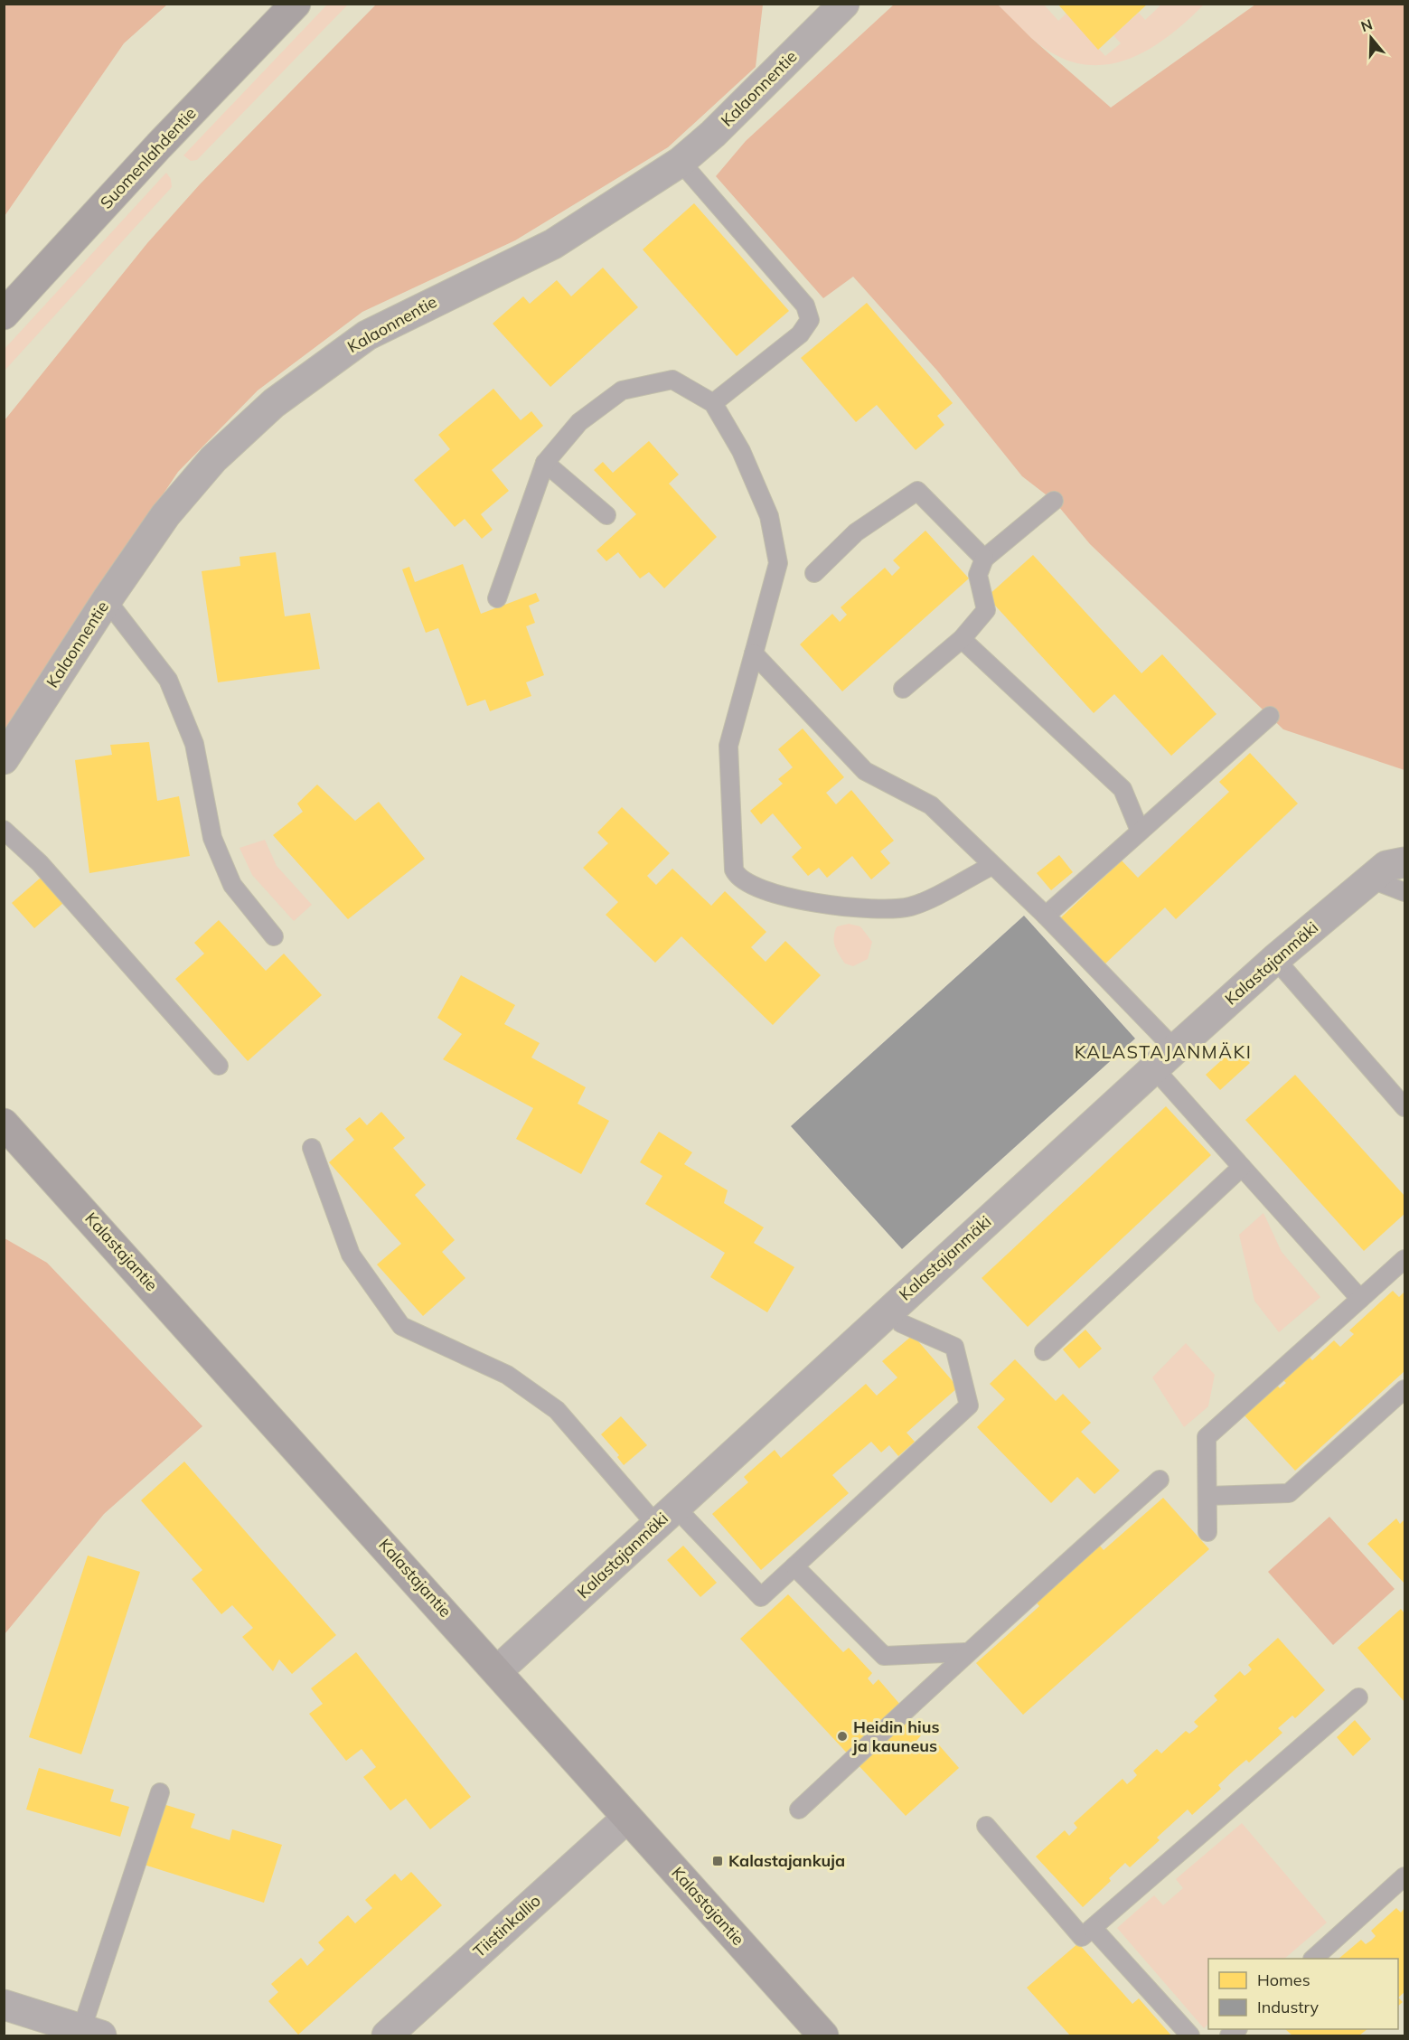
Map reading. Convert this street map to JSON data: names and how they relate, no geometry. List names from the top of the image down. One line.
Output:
{"streets":{"main road":["Suomenlahdentie","Kalastajantie"],"street":["Kalaonnentie","Kalastajanmäki","Tiistinkallio"]},"crossings":[["Kalastajanmäki","Kalastajantie"],["Kalastajantie","Tiistinkallio"]],"districts":["KALASTAJANMÄKI"],"places":{"other":["Heidin hius ja kauneus"],"transit":["Kalastajankuja"]},"legend":["Homes","Industry"],"north":"top"}
